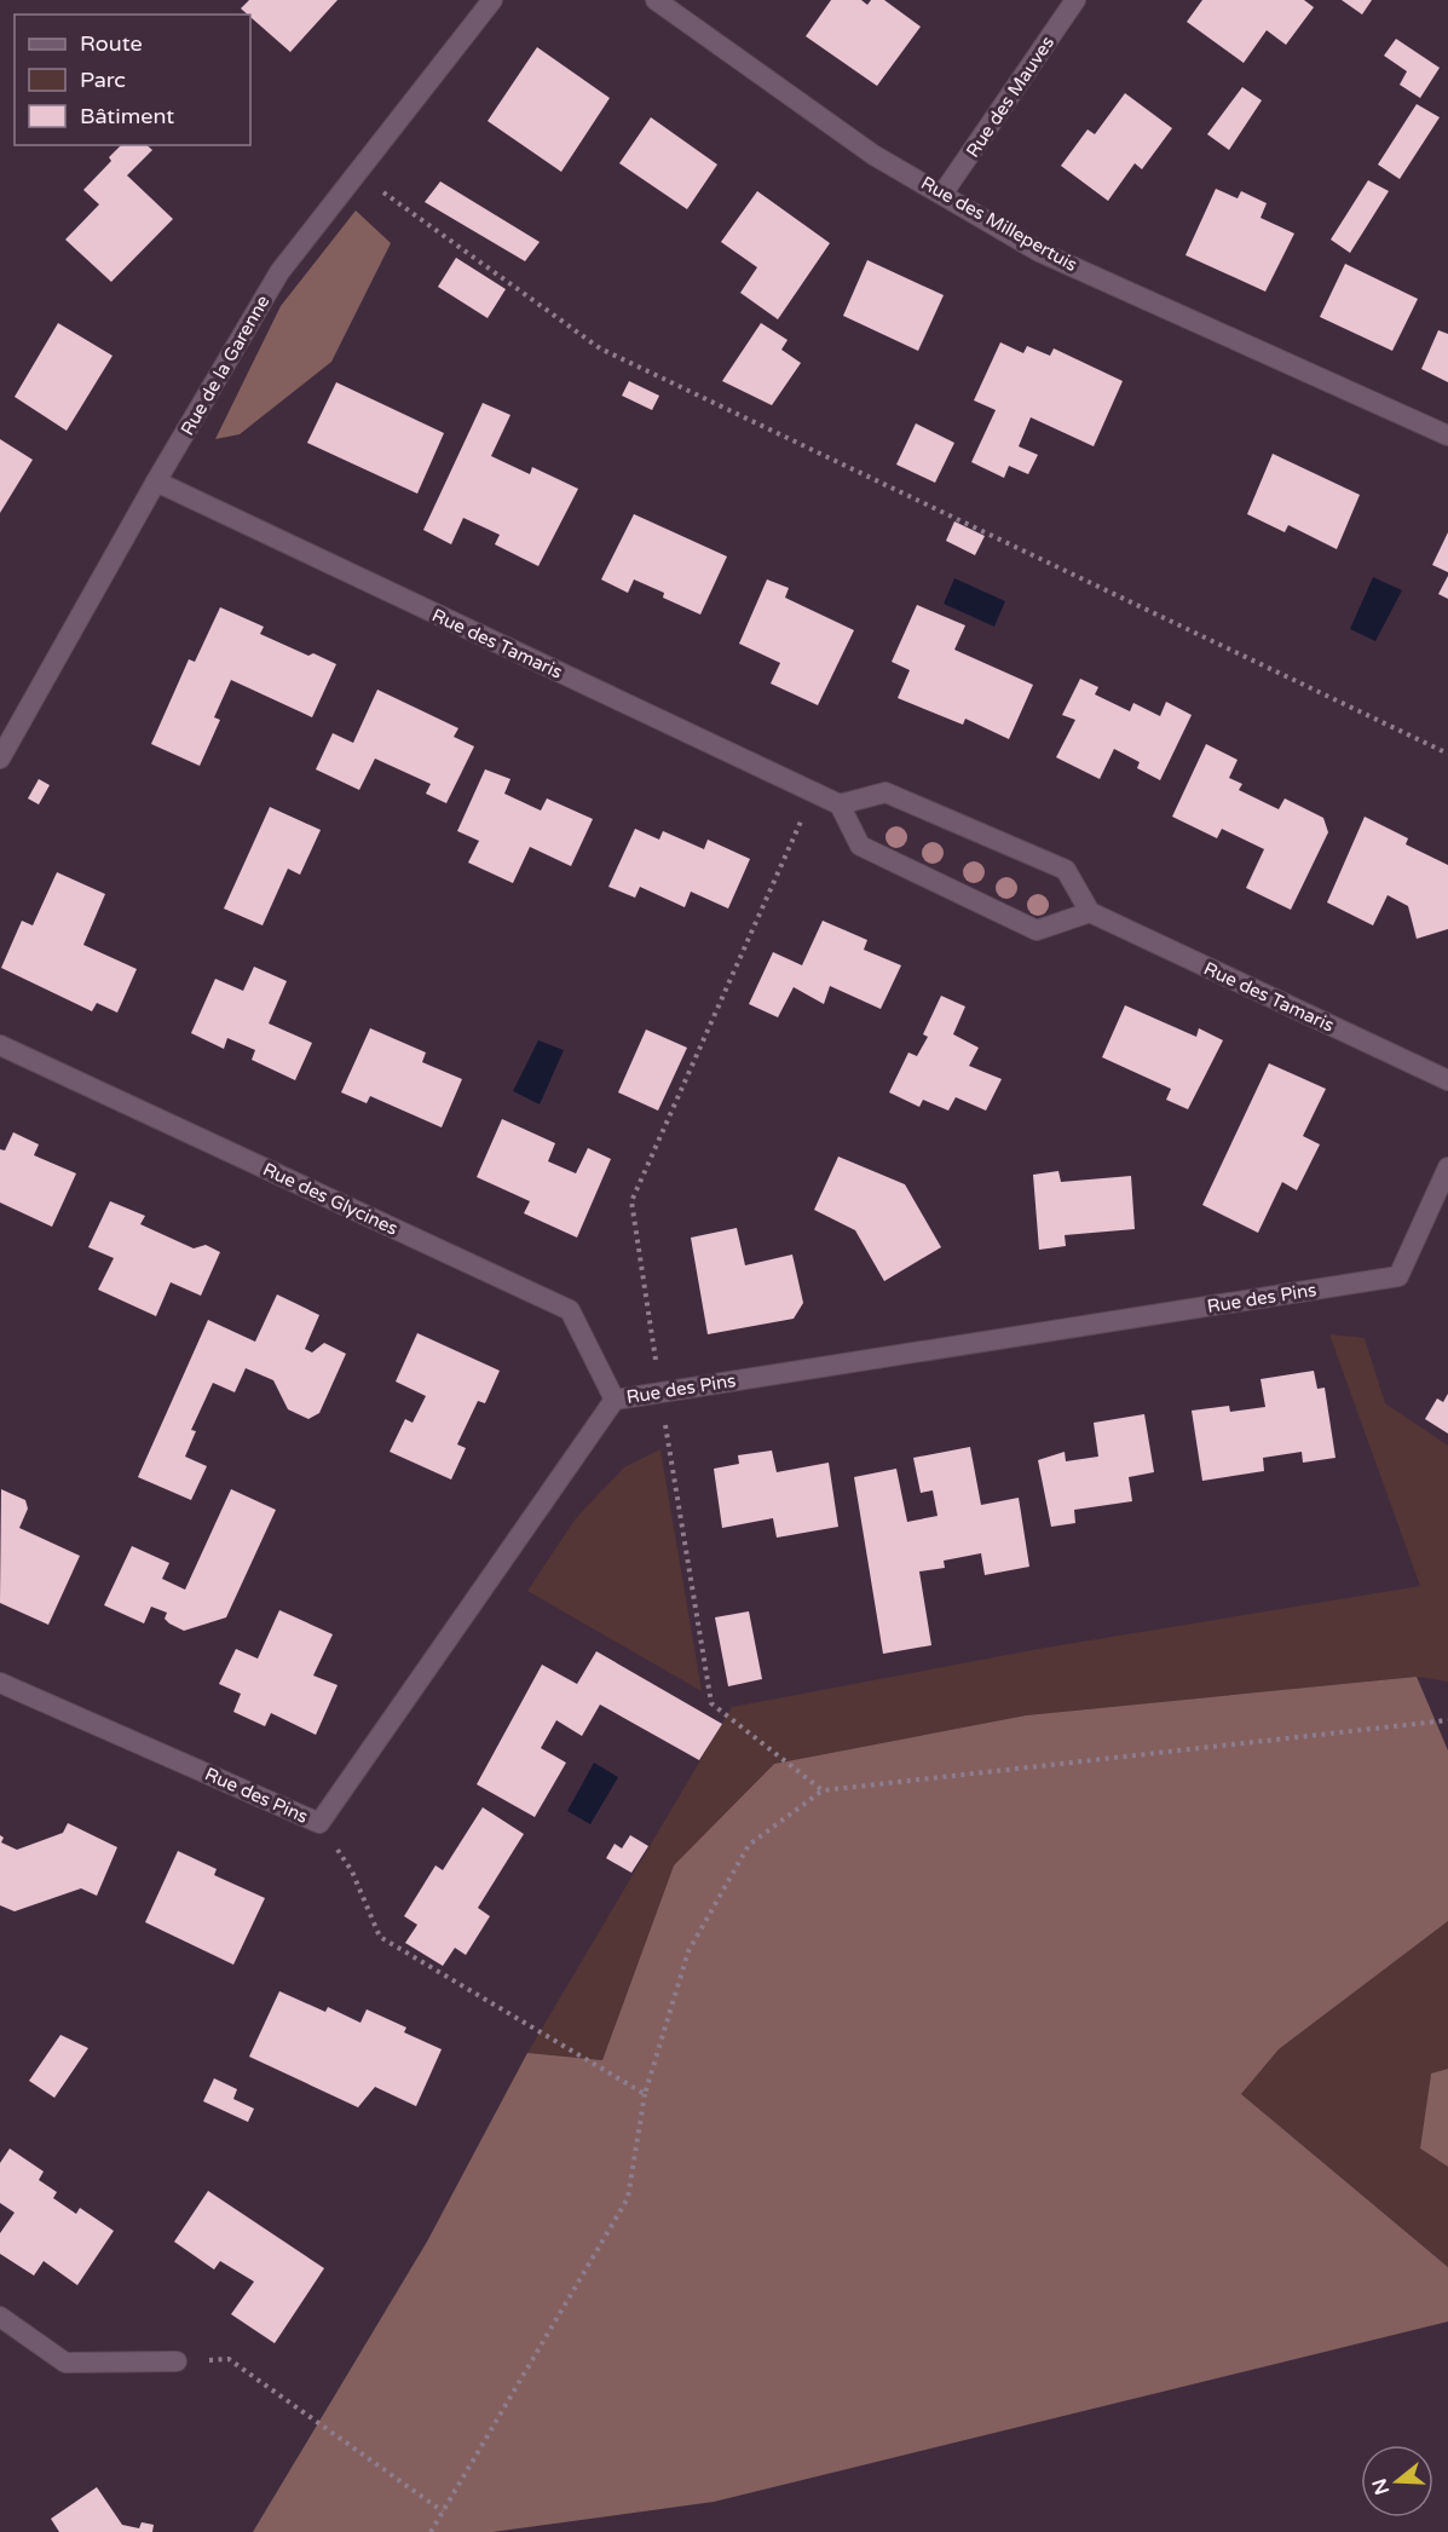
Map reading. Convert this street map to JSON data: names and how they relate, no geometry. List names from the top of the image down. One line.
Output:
{"streets":{"street":["Rue des Mauves","Rue des Millepertuis","Rue de la Garenne","Rue des Tamaris","Rue des Glycines","Rue des Pins"]},"crossings":[["Rue des Mauves","Rue des Millepertuis"],["Rue de la Garenne","Rue des Tamaris"],["Rue des Glycines","Rue des Pins"]],"legend":["Route","Parc","Bâtiment"],"north":"left"}
